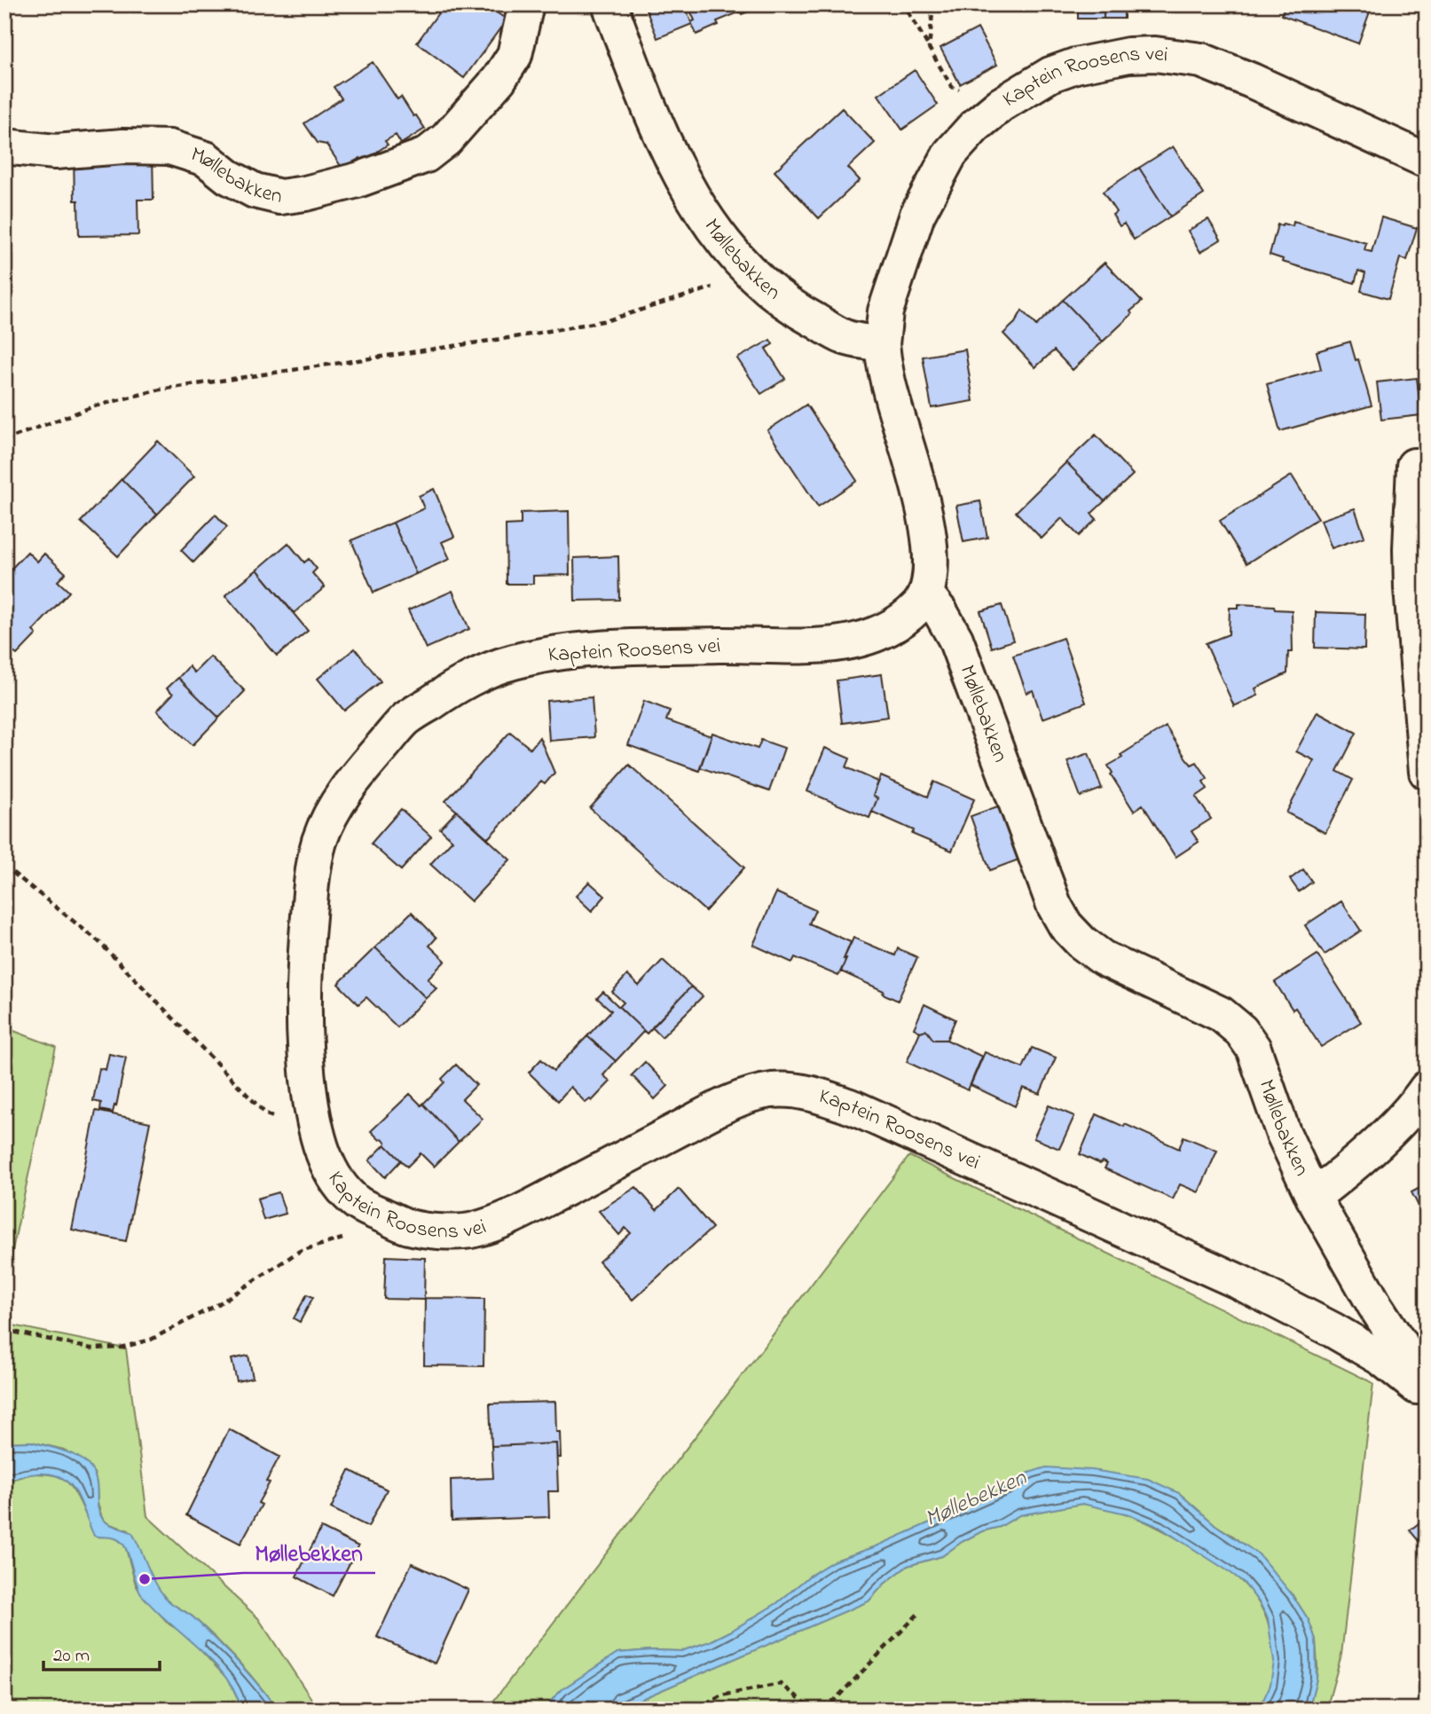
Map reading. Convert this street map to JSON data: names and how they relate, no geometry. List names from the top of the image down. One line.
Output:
{"streets":{"street":["Kaptein Roosens vei","Møllebakken"]},"crossings":[["Kaptein Roosens vei","Møllebakken"]],"water":["Møllebekken"],"places":["Møllebekken"],"scale_bar":"20 m"}
